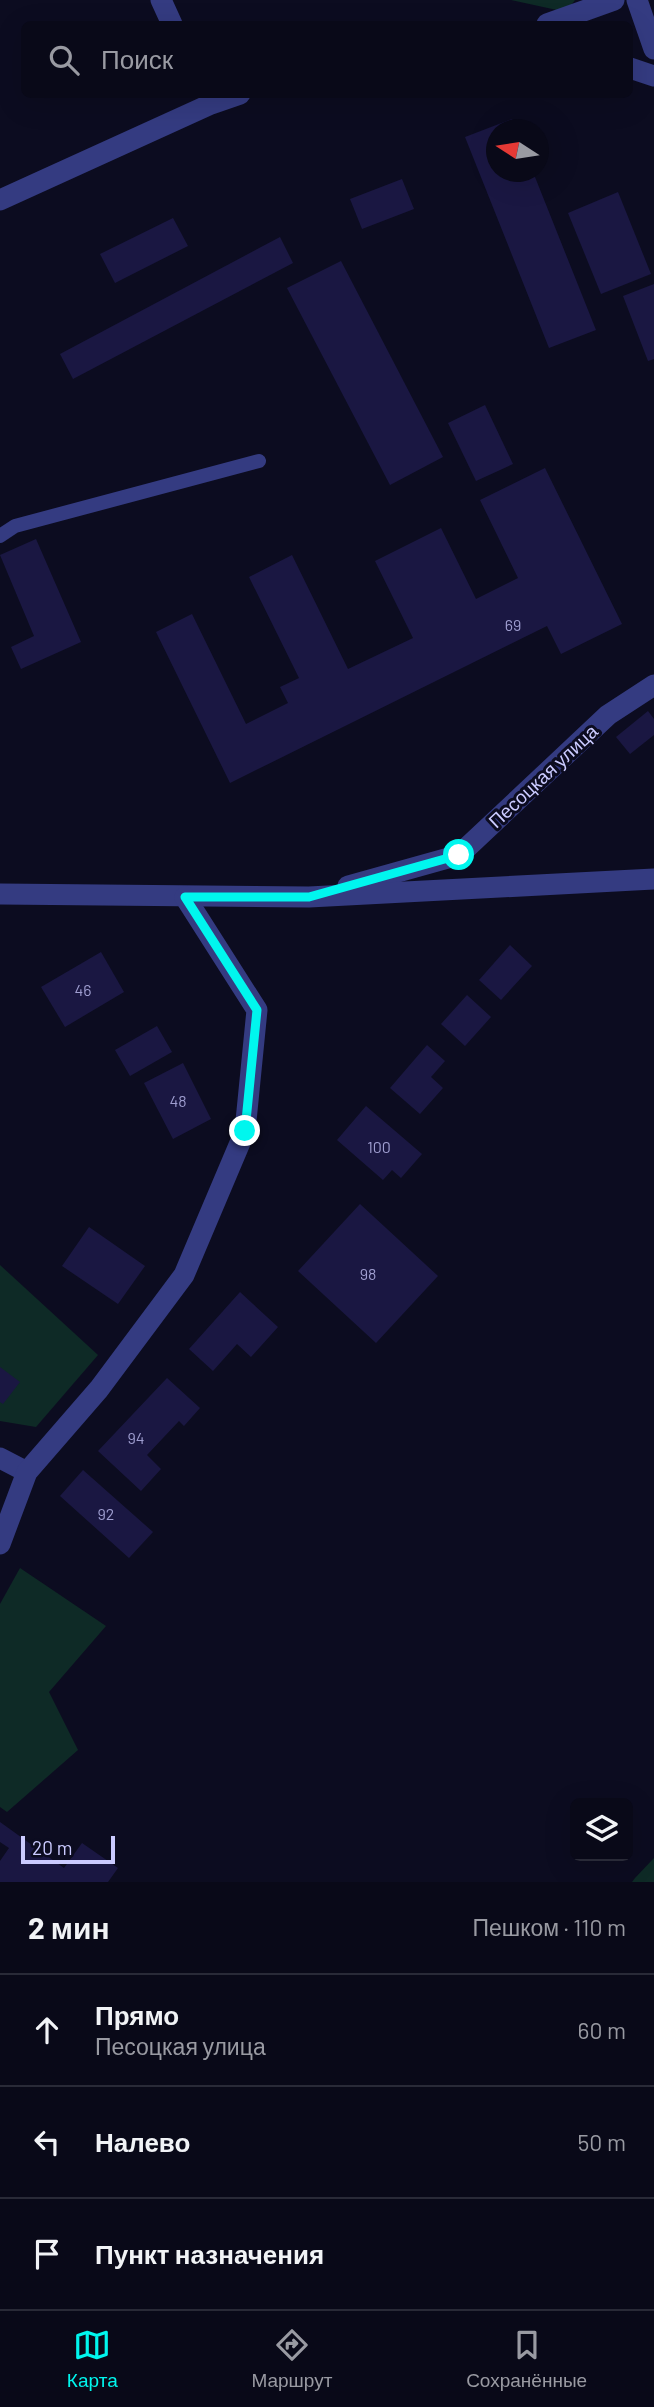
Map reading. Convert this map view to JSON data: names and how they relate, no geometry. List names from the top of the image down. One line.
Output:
{"streets":{"street":["Песоцкая улица"]},"house_numbers":["69","46","48","100","98","94","92"],"scale_bar":"20 m","north":"left","page":{"search":"Поиск","scale":"20 m","heading":["2 мин","Пешком · 110 m"],"list":[["Прямо","Песоцкая улица","60 m"],["Налево","50 m"],"Пункт назначения"],"nav":["Карта","Маршрут","Сохранённые"]}}
